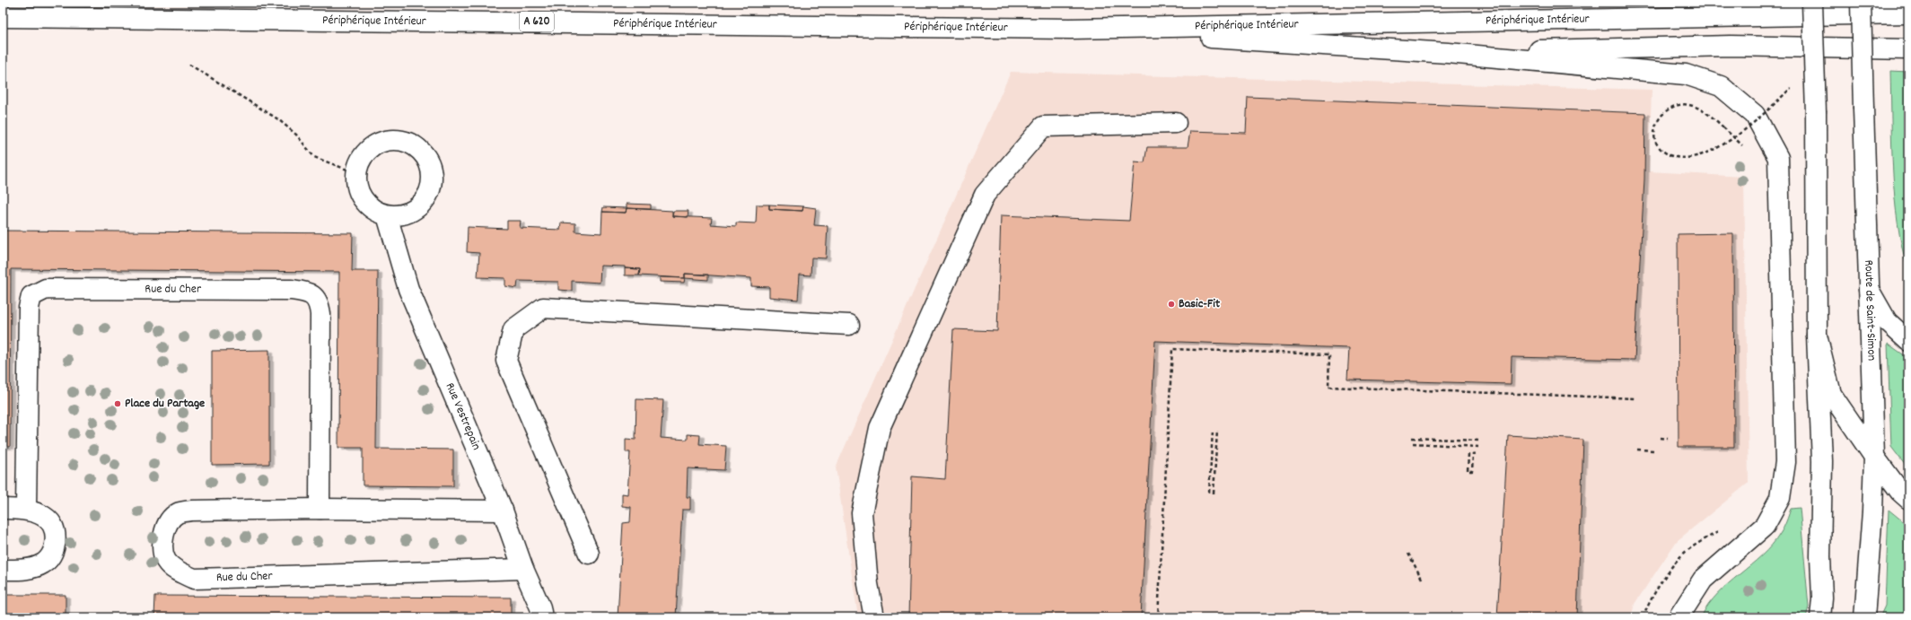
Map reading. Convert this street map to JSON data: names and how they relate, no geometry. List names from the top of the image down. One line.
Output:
{"streets":{"main road":["Périphérique Intérieur","A 620","Rue du Cher","Route de Saint-Simon","Rue Vestrepain"]},"crossings":[["Rue du Cher","Rue Vestrepain"]],"places":["Basic-Fit","Place du Partage"]}
